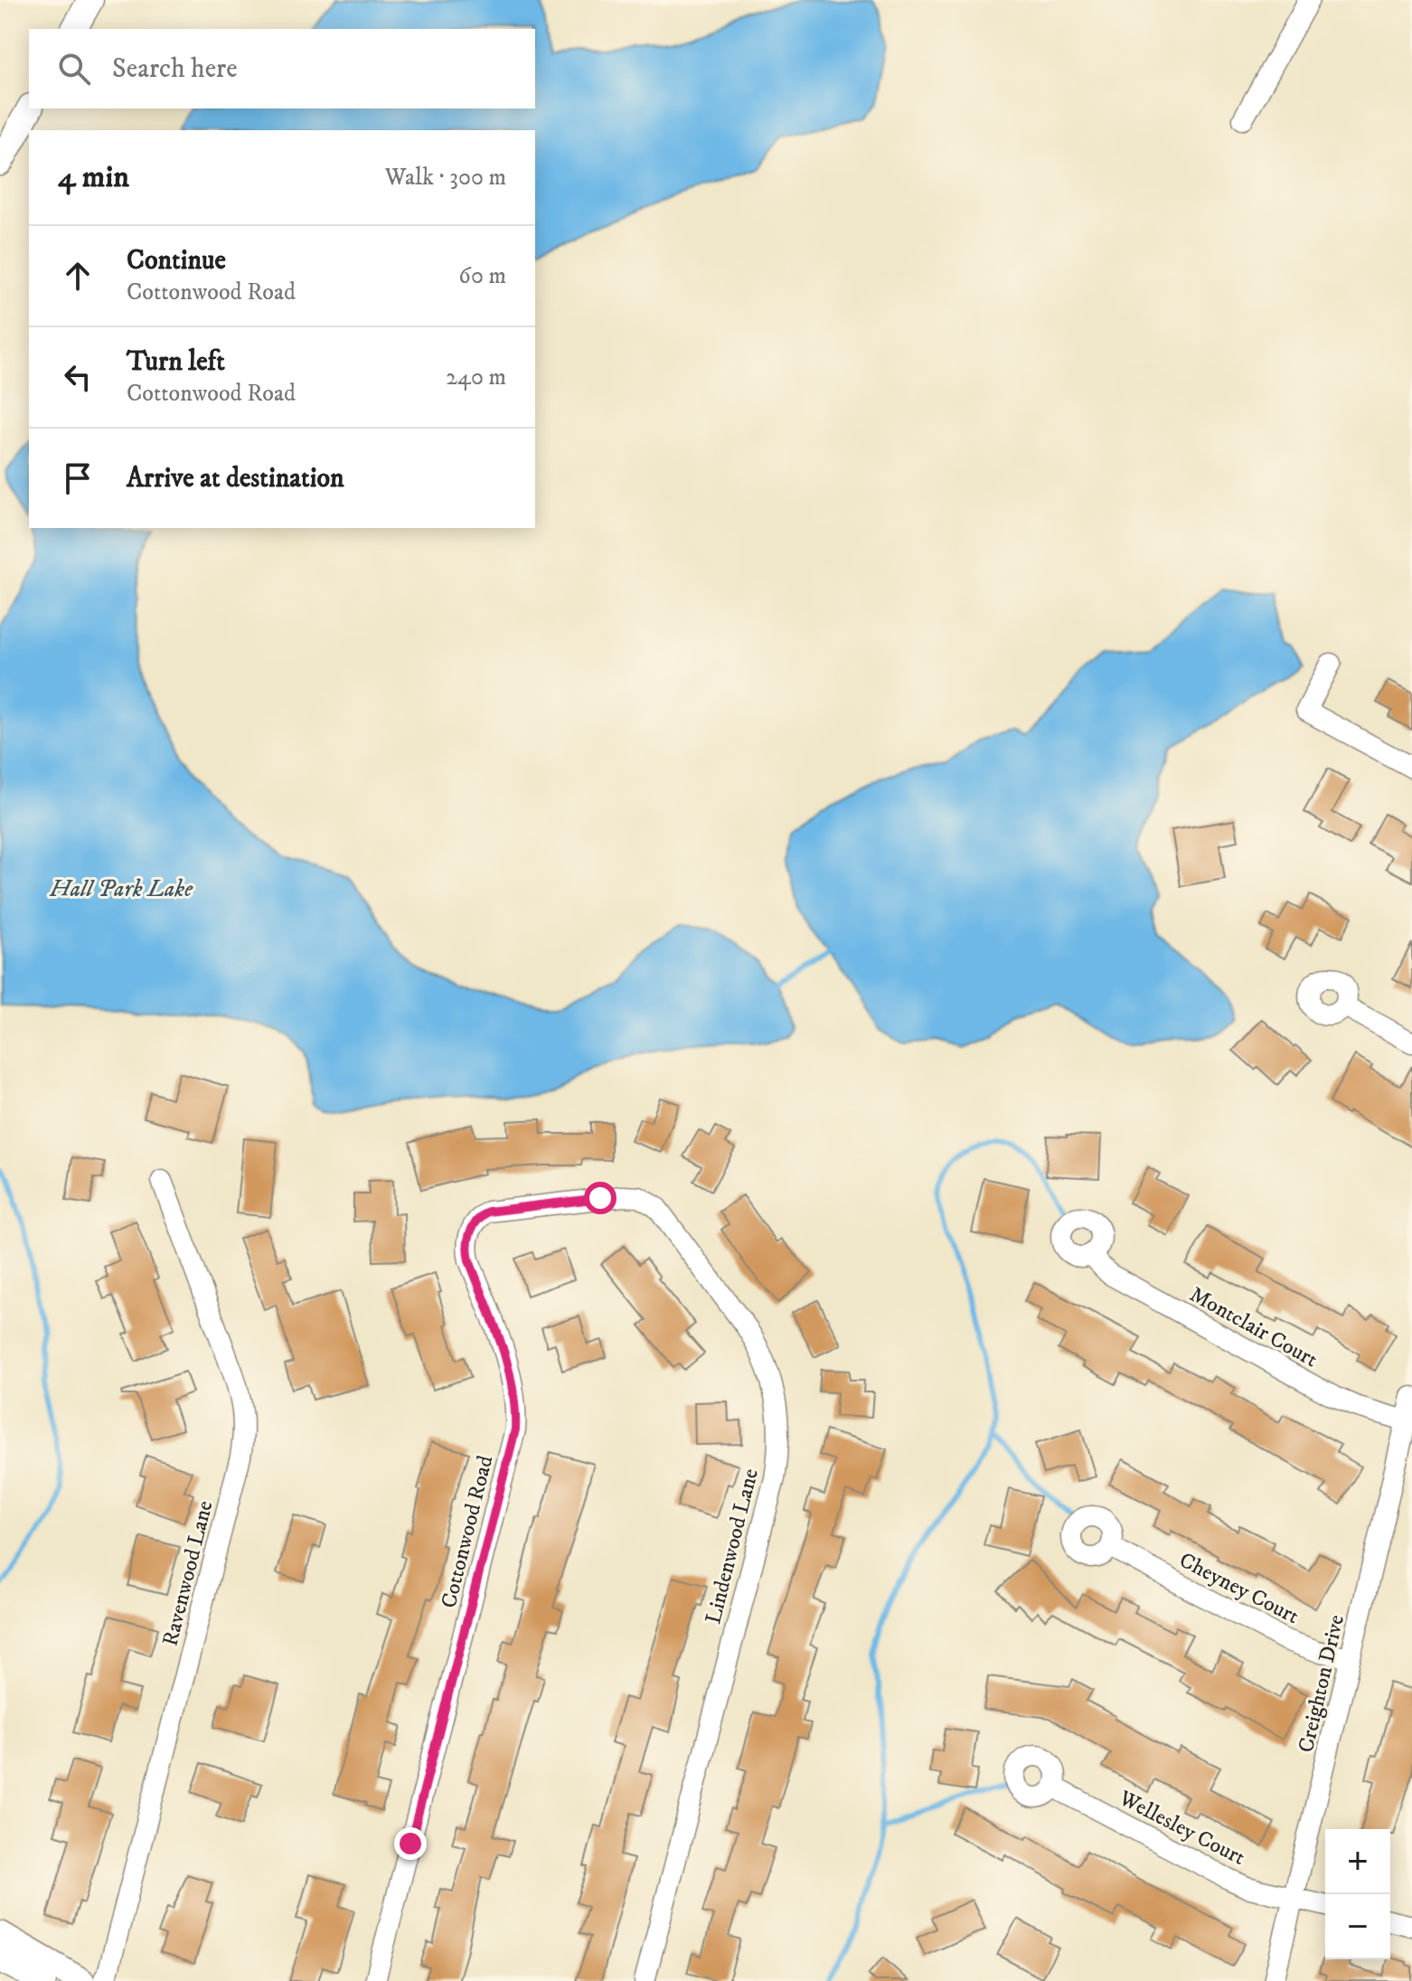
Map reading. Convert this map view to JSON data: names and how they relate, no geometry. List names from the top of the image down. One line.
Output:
{"streets":{"street":["Montclair Court","Cottonwood Road","Lindenwood Lane","Ravenwood Lane","Cheyney Court","Creighton Drive","Wellesley Court"]},"crossings":[["Montclair Court","Creighton Drive"],["Cottonwood Road","Lindenwood Lane"],["Cheyney Court","Creighton Drive"],["Creighton Drive","Wellesley Court"]],"water":["Hall Park Lake"],"page":{"search":"Search here","heading":["4 min","Walk · 300 m"],"list":[["Continue","Cottonwood Road","60 m"],["Turn left","Cottonwood Road","240 m"],"Arrive at destination"],"map_buttons":["+","−"]}}
